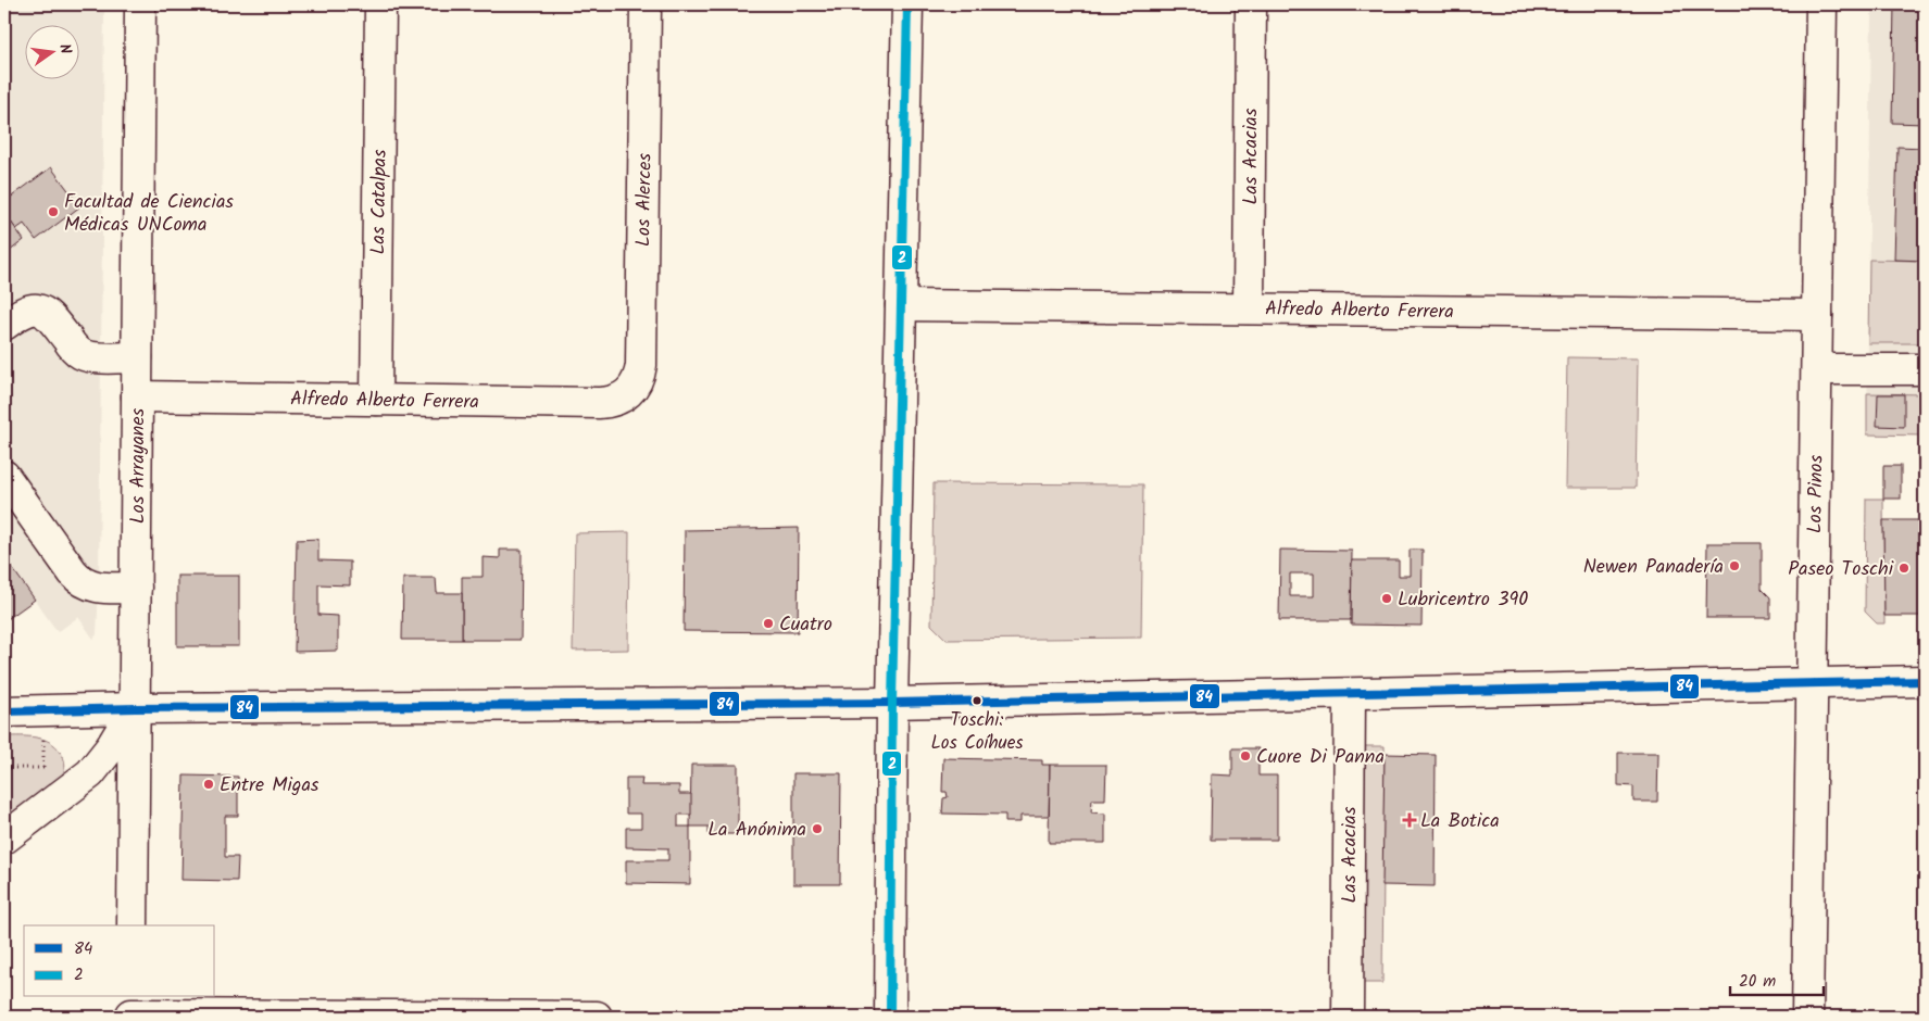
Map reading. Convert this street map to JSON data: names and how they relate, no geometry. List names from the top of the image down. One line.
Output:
{"streets":{"street":["Las Acacias","Los Alerces","Las Catalpas","Alfredo Alberto Ferrera","Los Arrayanes","Los Pinos"]},"crossings":[["Las Acacias","Alfredo Alberto Ferrera"],["Los Alerces","Alfredo Alberto Ferrera"],["Las Catalpas","Alfredo Alberto Ferrera"],["Alfredo Alberto Ferrera","Los Arrayanes"],["Alfredo Alberto Ferrera","Los Pinos"]],"places":{"other":["Facultad de Ciencias Médicas UNComa","Newen Panadería","Paseo Toschi","Lubricentro 390","Cuatro","Toschi: Los Coíhues","Cuore Di Panna","Entre Migas","La Anónima"],"health":["La Botica"]},"lines":["transit line 2","transit line 84"],"legend":["84","2"],"scale_bar":"20 m","north":"right"}
